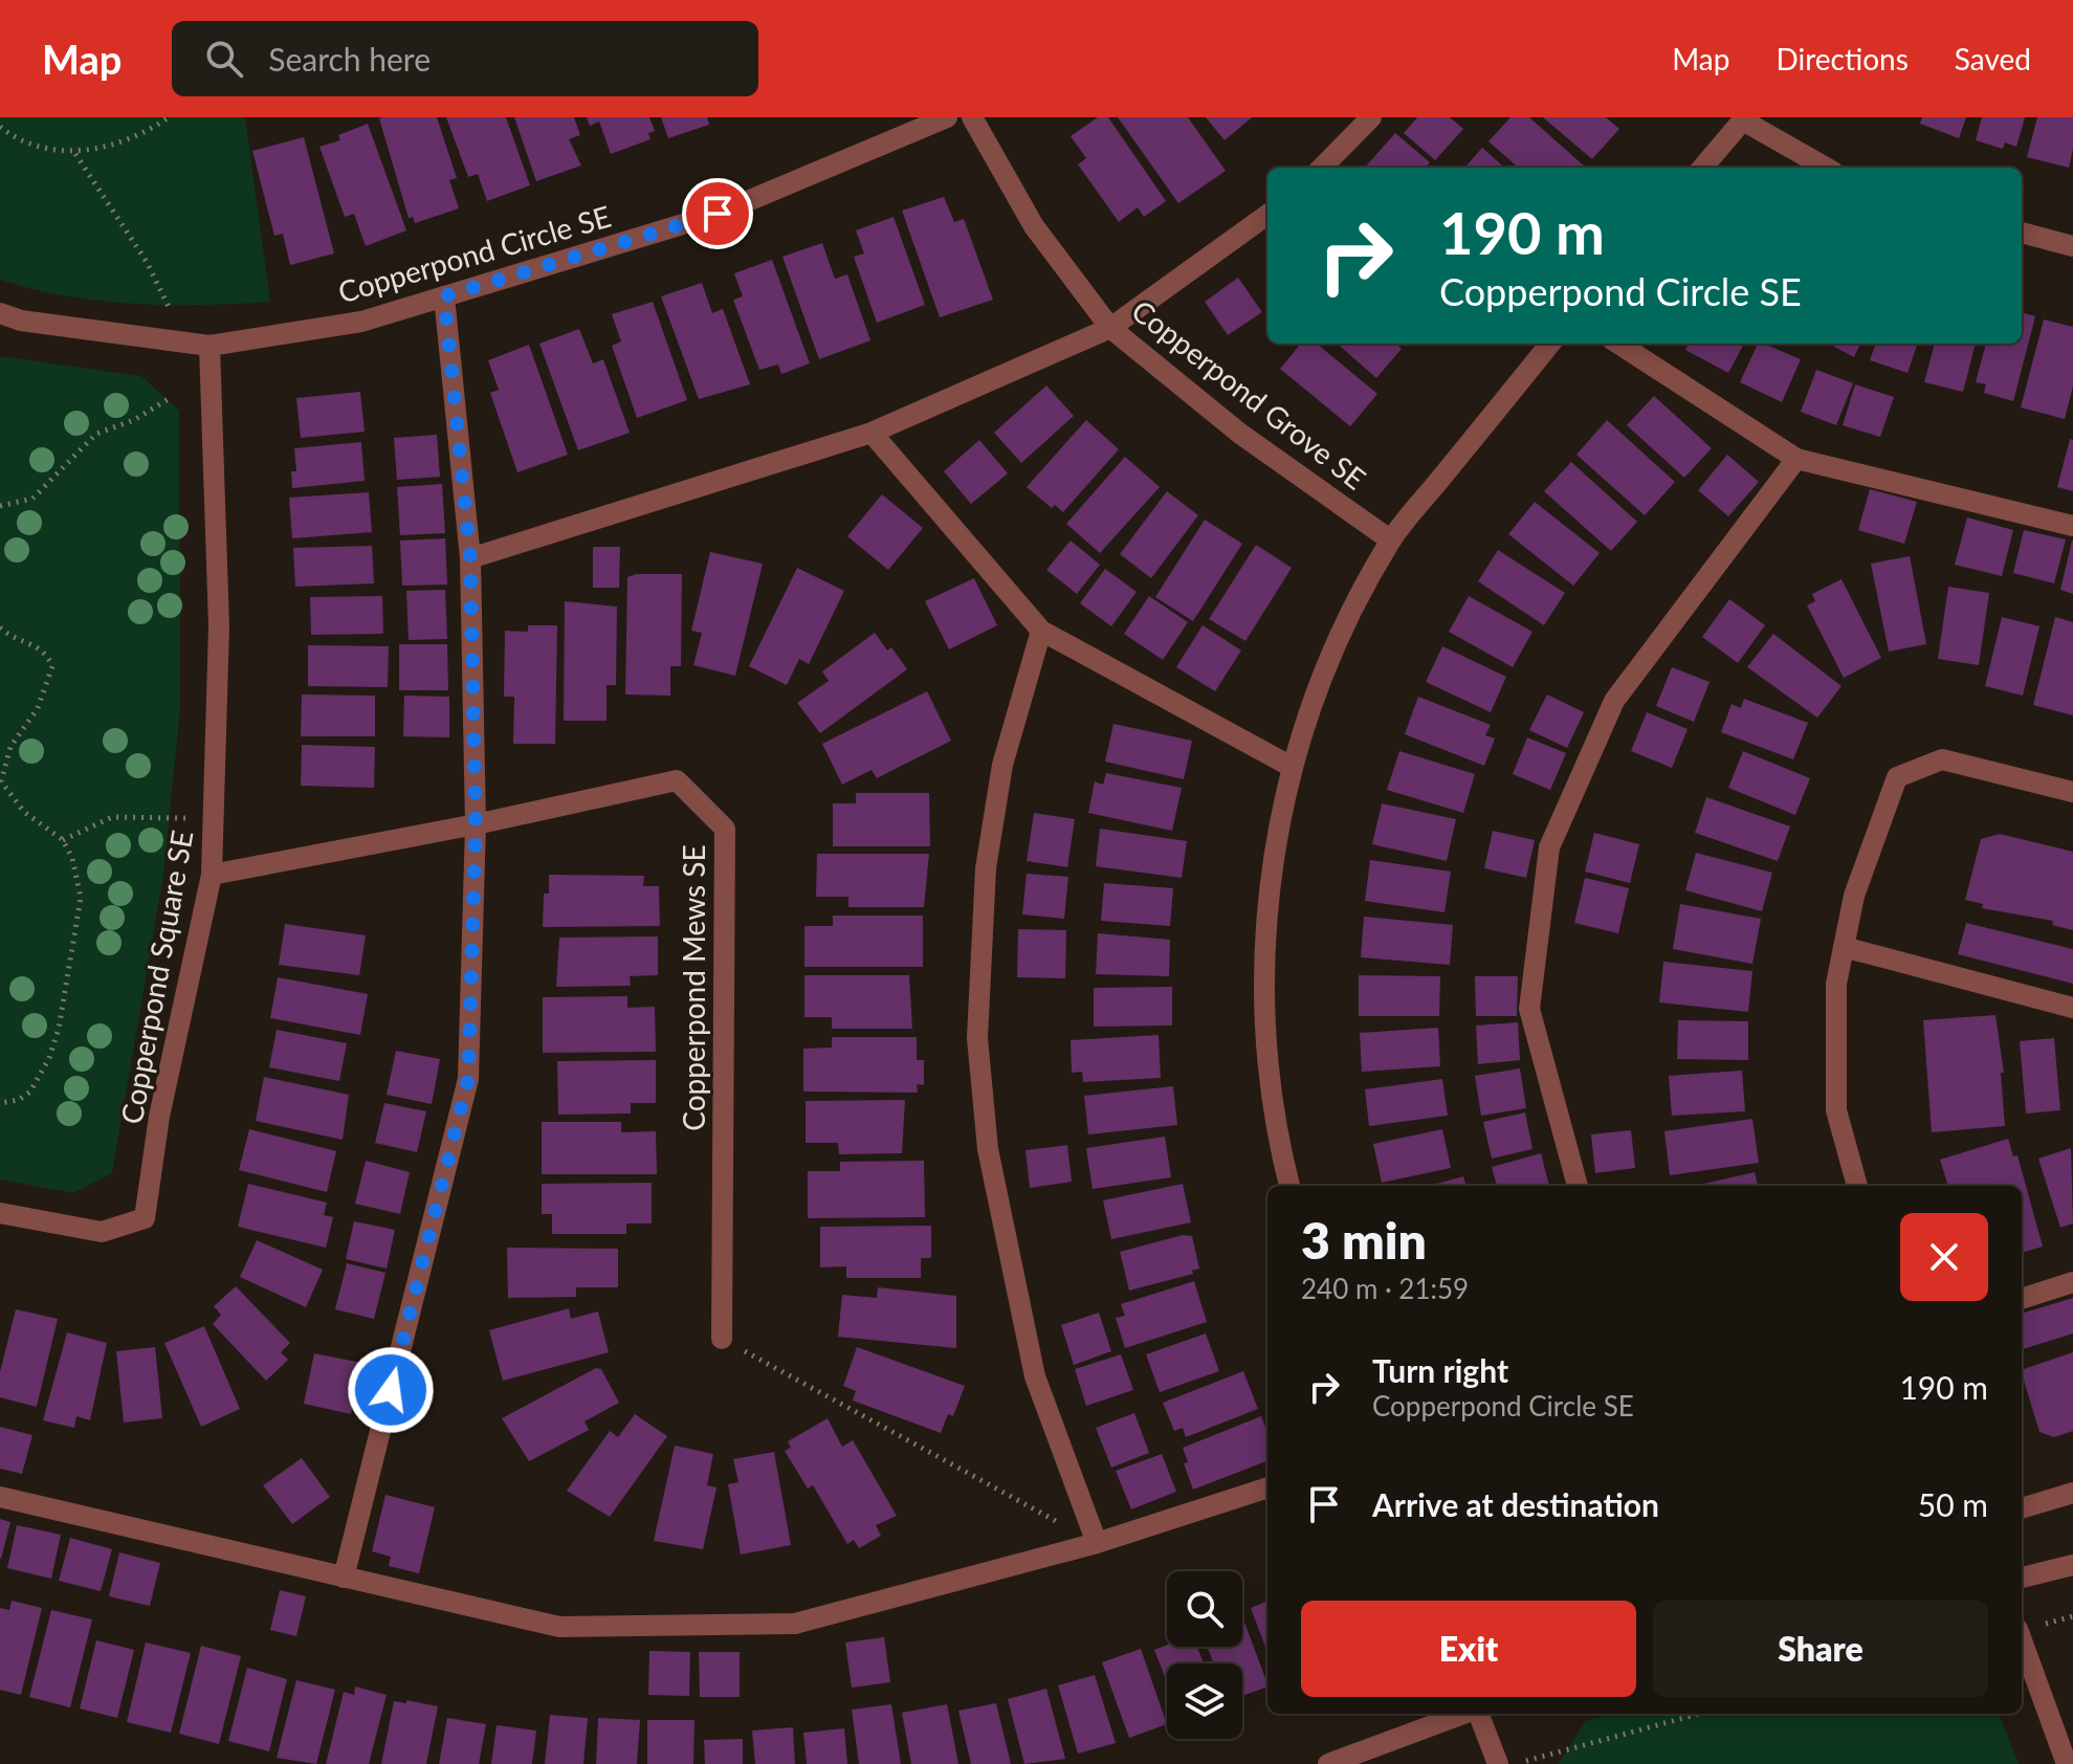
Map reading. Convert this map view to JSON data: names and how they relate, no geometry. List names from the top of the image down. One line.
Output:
{"streets":{"street":["Copperpond Circle SE","Copperpond Grove SE","Copperpond Square SE","Copperpond Mews SE"]},"crossings":[["Copperpond Circle SE","Copperpond Square SE"],["Copperpond Square SE","Copperpond Mews SE"]],"page":{"header":"Map","search":"Search here","nav":["Map","Directions","Saved"],"turn":["190 m","Copperpond Circle SE"],"heading":["3 min","240 m · 21:59"],"list":[{"name":"Turn right","note":"Copperpond Circle SE","value":"190 m"},{"name":"Arrive at destination","value":"50 m"}],"buttons":["Exit","Share"]}}
